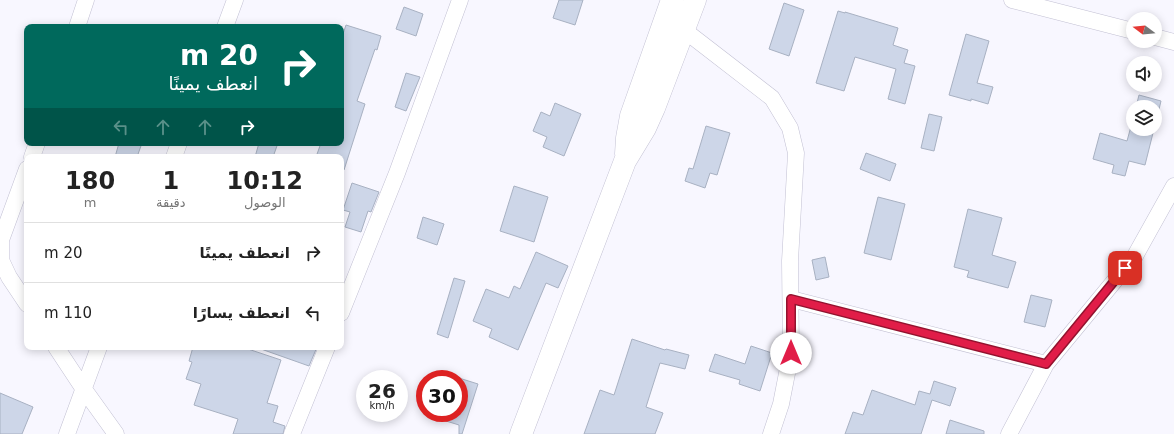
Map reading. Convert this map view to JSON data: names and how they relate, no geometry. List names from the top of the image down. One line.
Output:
{"north":"left","page":{"turn":["20 m","انعطف يمينًا"],"eta":["10:12","الوصول","1","دقيقة","180","m"],"list":[{"name":"انعطف يمينًا","value":"20 m"},{"name":"انعطف يسارًا","value":"110 m"}],"speed":"26 km/h","limit":"30"}}
